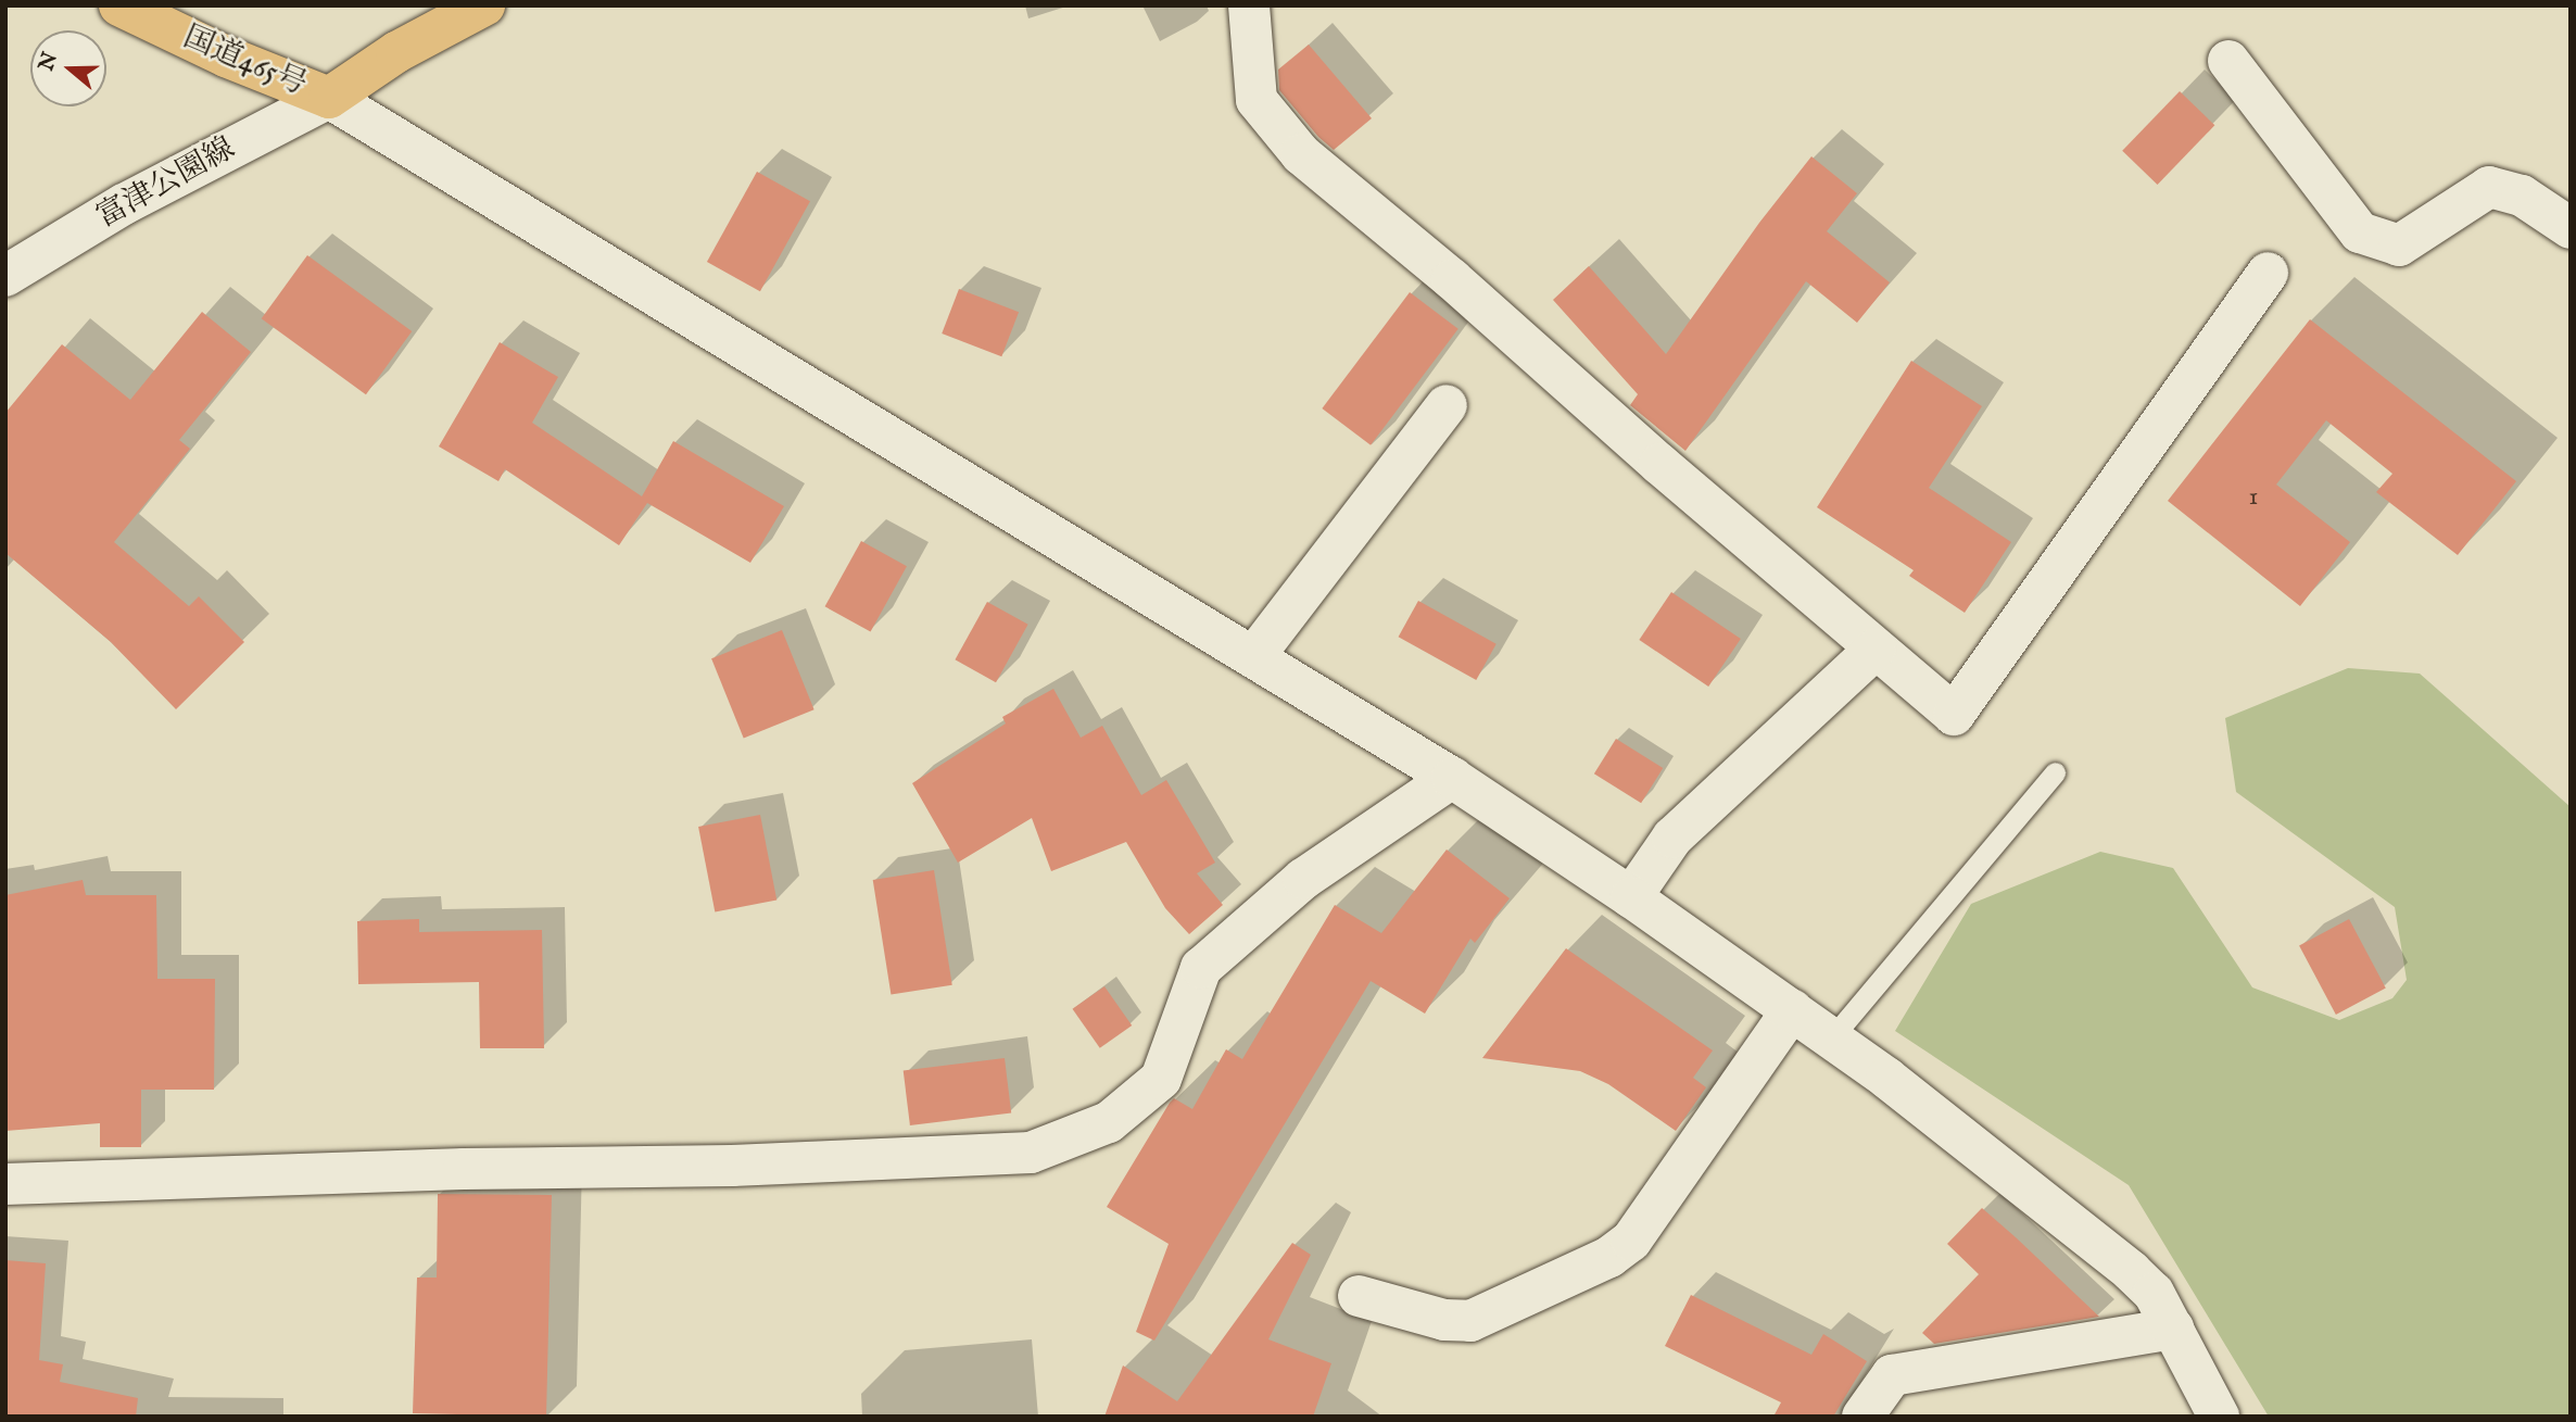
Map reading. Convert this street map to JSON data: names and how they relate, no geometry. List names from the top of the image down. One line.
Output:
{"streets":{"highway":["国道465号"],"street":["富津公園線"]},"crossings":[["国道465号","富津公園線"]],"house_numbers":["1"],"north":"left"}
